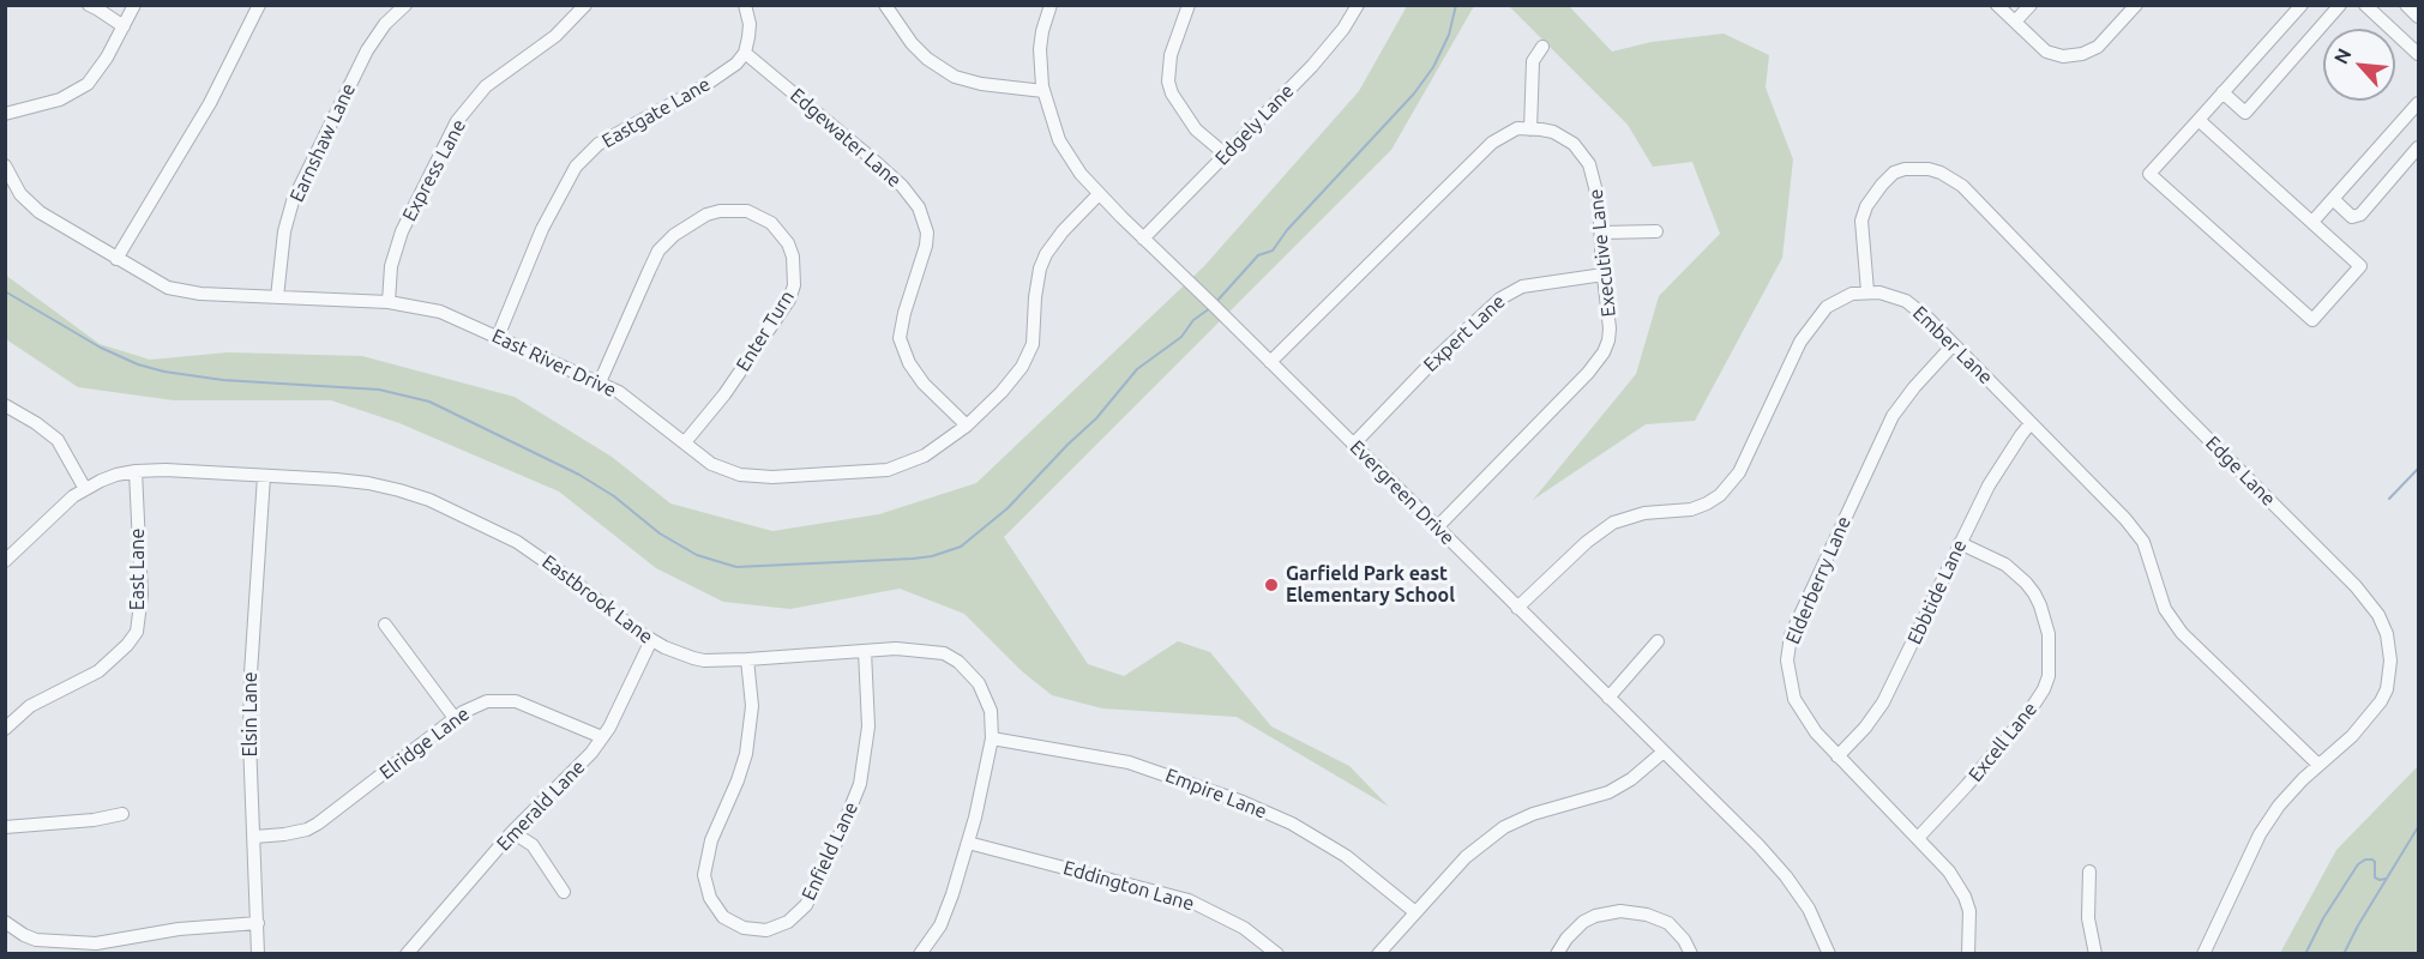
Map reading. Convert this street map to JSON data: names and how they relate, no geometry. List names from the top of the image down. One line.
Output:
{"streets":{"street":["Eastgate Lane","Edgely Lane","Edgewater Lane","Earnshaw Lane","Express Lane","Executive Lane","Enter Turn","Expert Lane","Ember Lane","East River Drive","Edge Lane","Evergreen Drive","East Lane","Elderberry Lane","Ebbtide Lane","Eastbrook Lane","Elsin Lane","Excell Lane","Elridge Lane","Empire Lane","Emerald Lane","Enfield Lane","Eddington Lane"]},"crossings":[["Eastgate Lane","Edgewater Lane"],["Eastgate Lane","East River Drive"],["Edgely Lane","Evergreen Drive"],["Edgewater Lane","East River Drive"],["Earnshaw Lane","East River Drive"],["Express Lane","East River Drive"],["Executive Lane","Expert Lane"],["Executive Lane","Evergreen Drive"],["Enter Turn","East River Drive"],["Expert Lane","Evergreen Drive"],["Ember Lane","Edge Lane"],["Ember Lane","Elderberry Lane"],["Ember Lane","Ebbtide Lane"],["East River Drive","Evergreen Drive"],["East Lane","Eastbrook Lane"],["Elderberry Lane","Ebbtide Lane"],["Elderberry Lane","Excell Lane"],["Ebbtide Lane","Excell Lane"],["Eastbrook Lane","Elsin Lane"],["Eastbrook Lane","Empire Lane"],["Eastbrook Lane","Emerald Lane"],["Eastbrook Lane","Enfield Lane"],["Eastbrook Lane","Eddington Lane"],["Elsin Lane","Elridge Lane"],["Elridge Lane","Emerald Lane"]],"places":["Garfield Park east Elementary School"],"north":"top left"}
